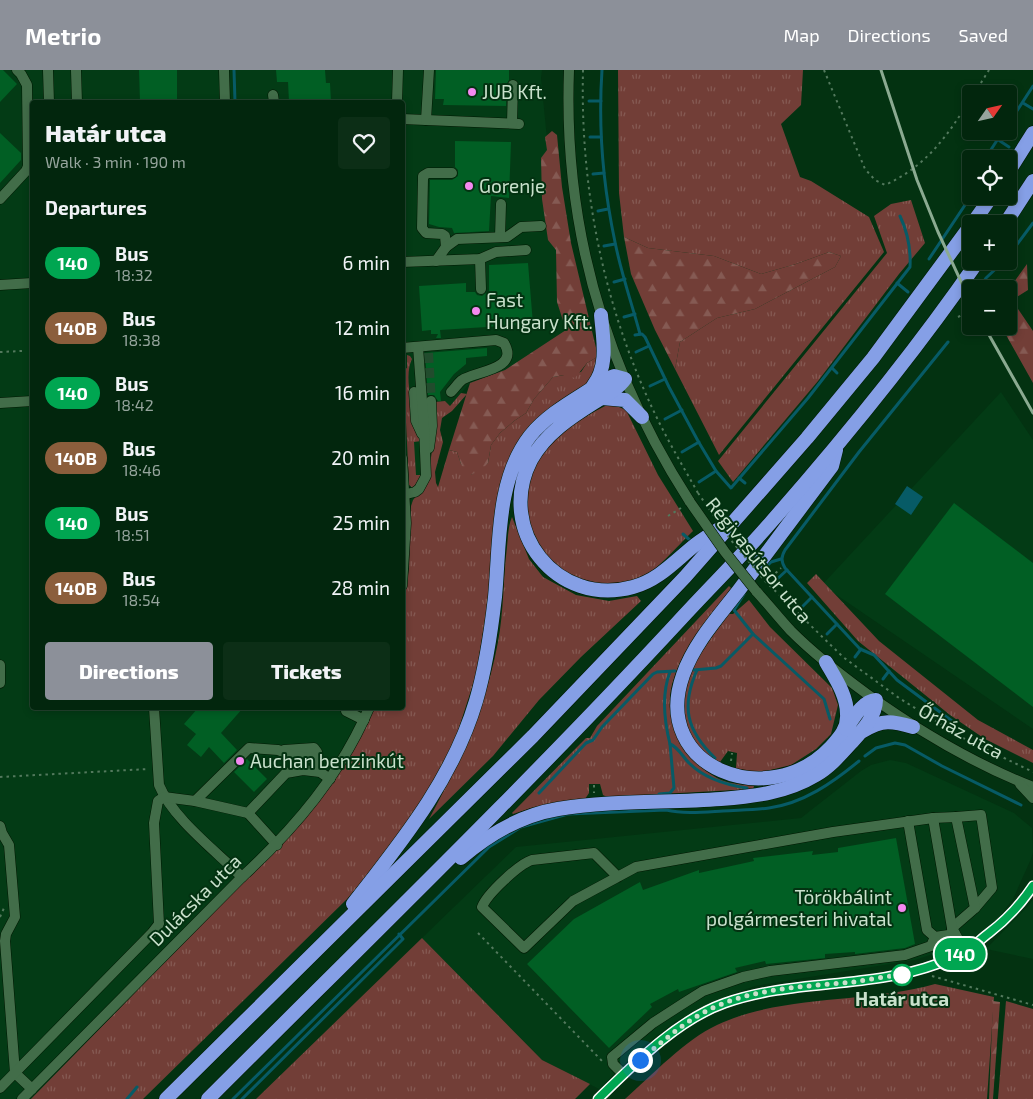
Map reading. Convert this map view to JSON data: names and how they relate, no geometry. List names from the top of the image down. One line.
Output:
{"streets":{"street":["Régivasútsor utca","Őrház utca","Dulácska utca"]},"crossings":[["Régivasútsor utca","Őrház utca"]],"places":["JUB Kft.","Gorenje","Fast Hungary Kft.","Auchan benzinkút","Törökbálint polgármesteri hivatal","Határ utca"],"lines":["bus line 140"],"north":"top right","page":{"header":"Metrio","nav":["Map","Directions","Saved"],"on_map":"140","map_buttons":["+","−"],"heading":[["Határ utca","Walk · 3 min · 190 m"],"Departures"],"list":[{"mark":"140","name":"Bus","note":"18:32","value":"6 min"},{"mark":"140B","name":"Bus","note":"18:38","value":"12 min"},{"mark":"140","name":"Bus","note":"18:42","value":"16 min"},{"mark":"140B","name":"Bus","note":"18:46","value":"20 min"},{"mark":"140","name":"Bus","note":"18:51","value":"25 min"},{"mark":"140B","name":"Bus","note":"18:54","value":"28 min"}],"buttons":["Directions","Tickets"]}}
